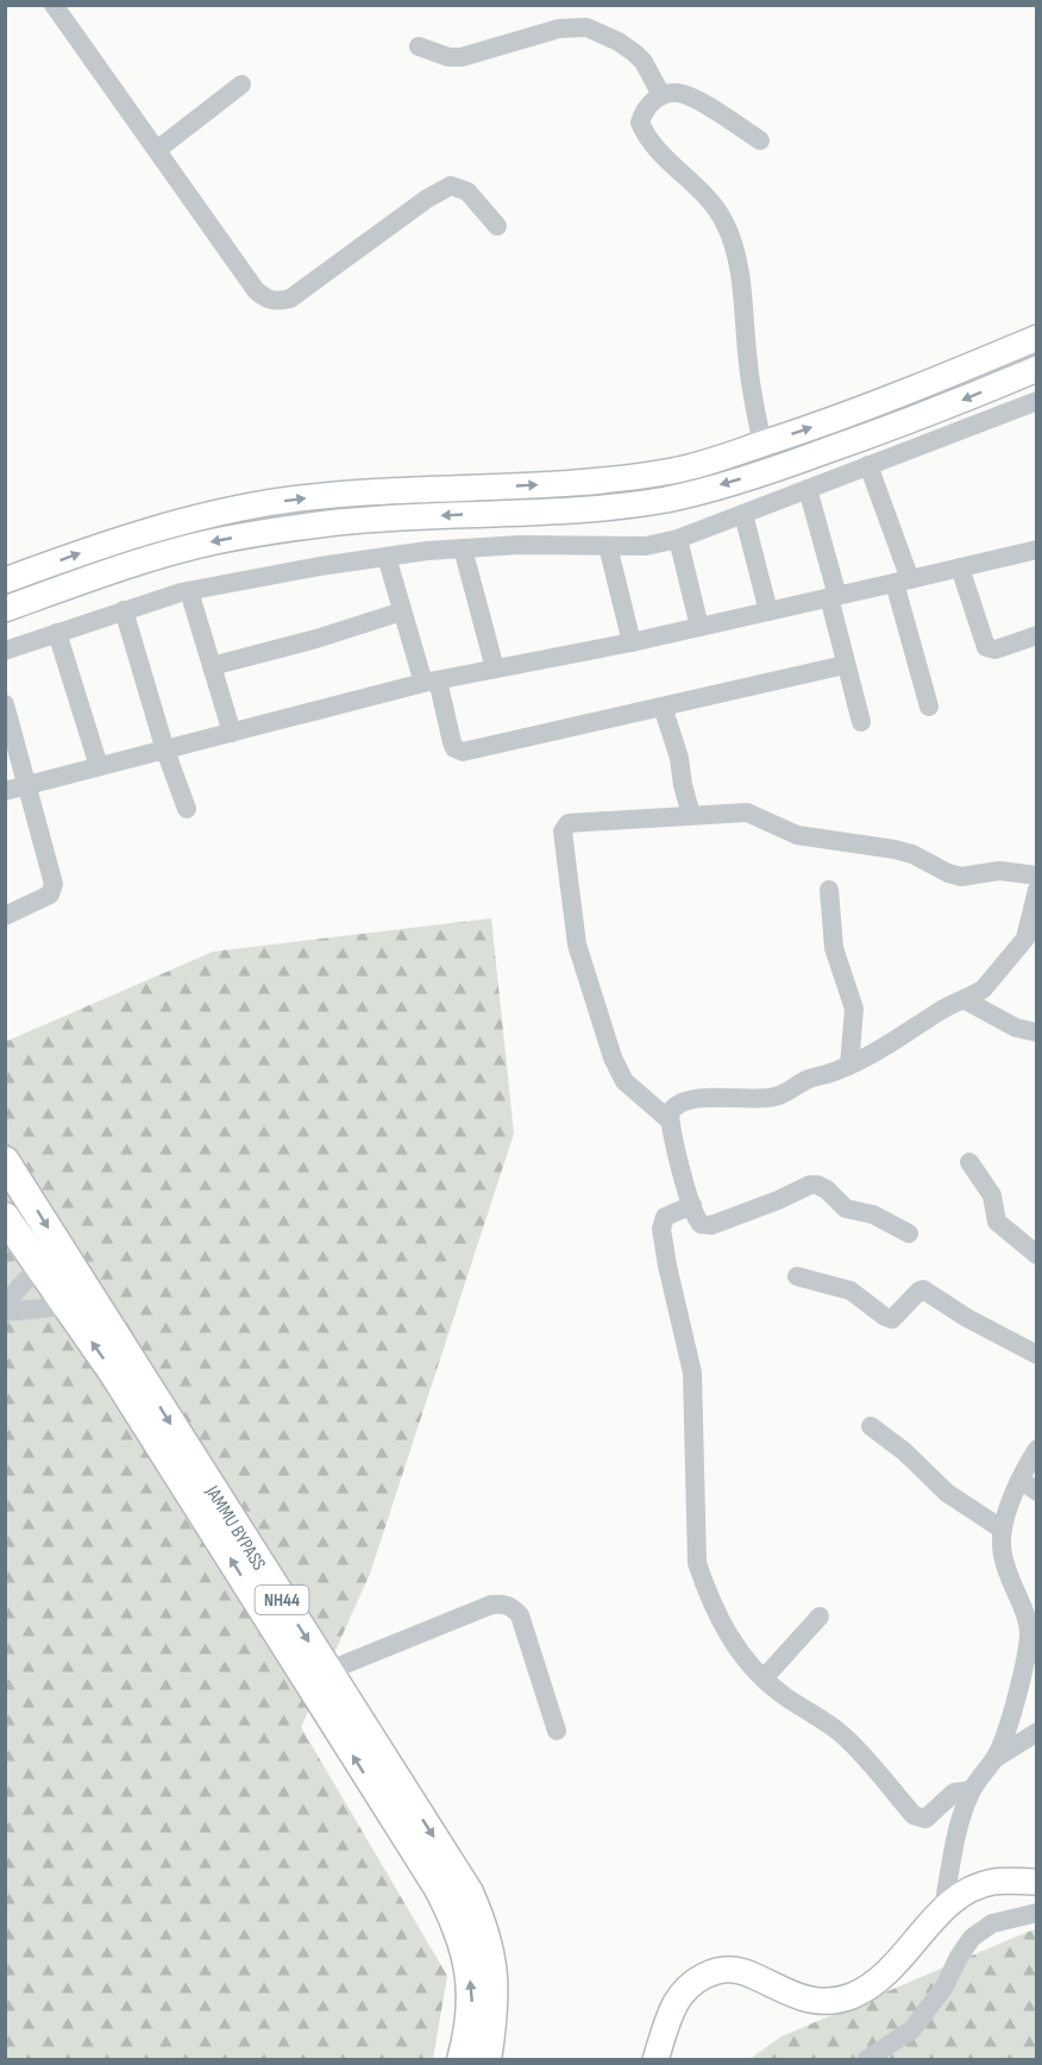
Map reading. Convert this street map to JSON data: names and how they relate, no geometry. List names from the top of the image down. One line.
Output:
{"streets":{"highway":["JAMMU BYPASS","NH44"]}}
